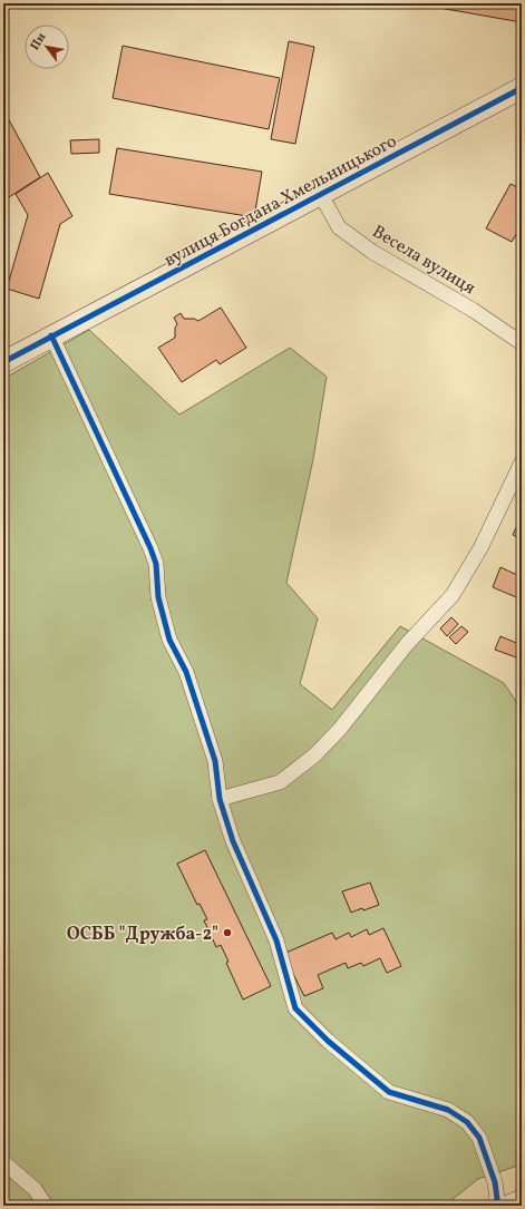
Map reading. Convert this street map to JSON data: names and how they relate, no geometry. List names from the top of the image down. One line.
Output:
{"streets":{"street":["вулиця Богдана Хмельницького","Весела вулиця"]},"crossings":[["вулиця Богдана Хмельницького","Весела вулиця"]],"places":["ОСББ \"Дружба-2\""],"north":"top left"}
